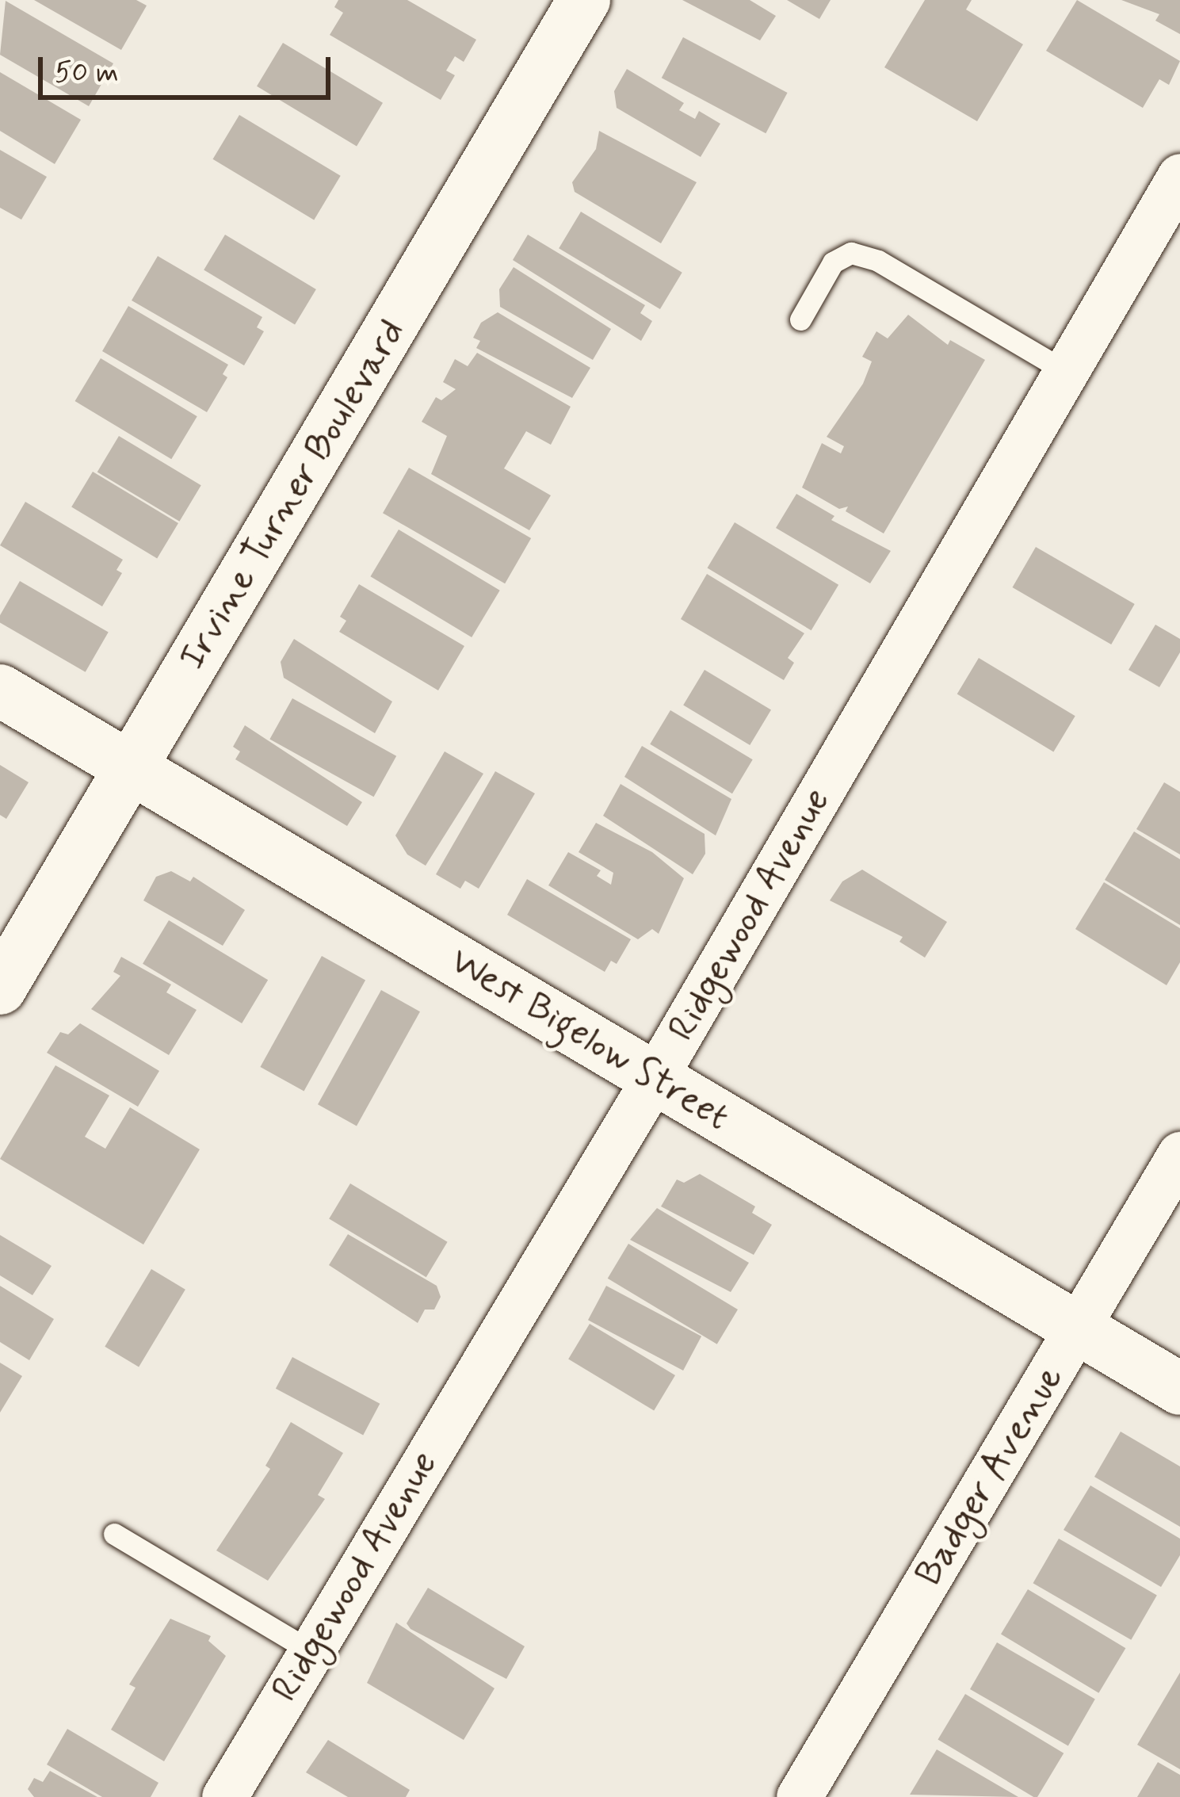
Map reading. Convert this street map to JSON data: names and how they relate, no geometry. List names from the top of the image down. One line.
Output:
{"streets":{"street":["Irvine Turner Boulevard","Ridgewood Avenue","West Bigelow Street","Badger Avenue"]},"crossings":[["Irvine Turner Boulevard","West Bigelow Street"],["Ridgewood Avenue","West Bigelow Street"],["West Bigelow Street","Badger Avenue"]],"scale_bar":"50 m"}
